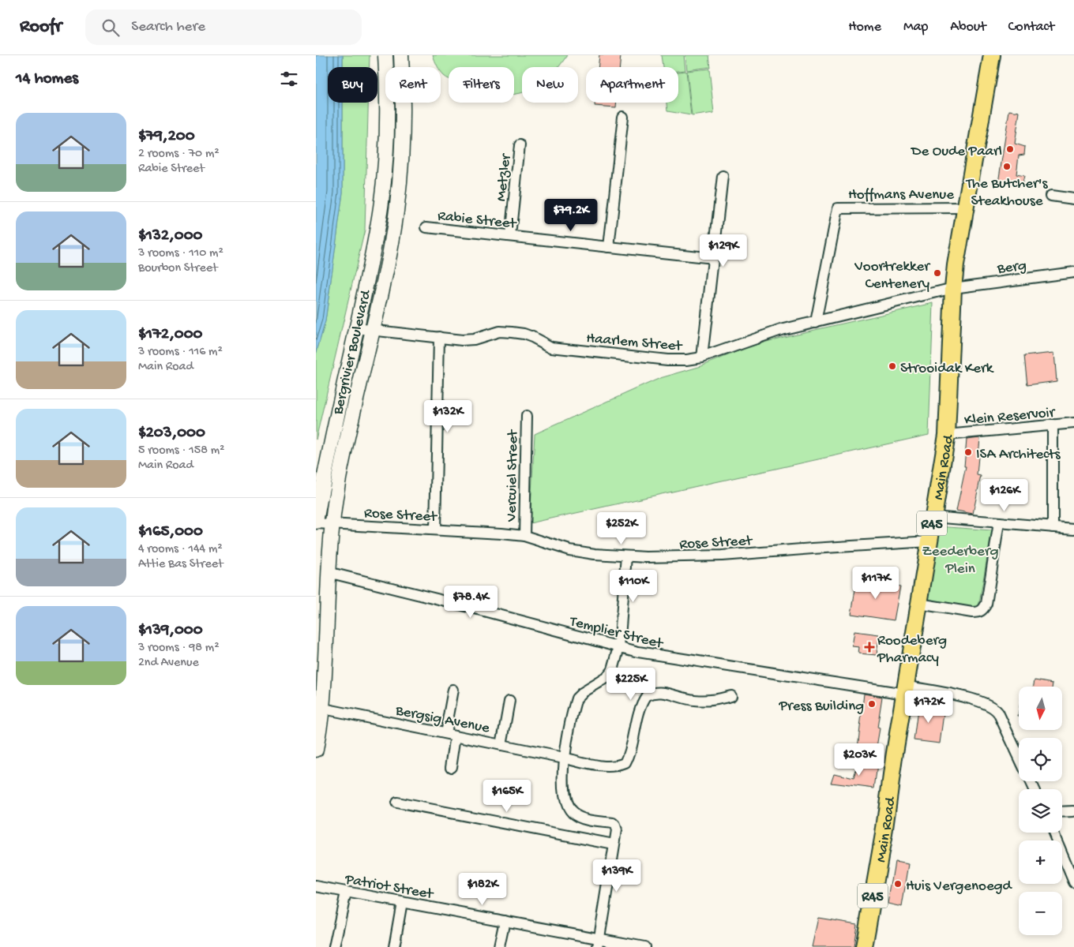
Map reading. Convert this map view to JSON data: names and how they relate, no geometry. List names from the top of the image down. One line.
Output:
{"streets":{"main road":["Main Road","R45"],"street":["Metzler","Hoffmans Avenue","Rabie Street","Berg","Haarlem Street","Bergrivier Boulevard","Klein Reservoir","Vercuiel Street","Rose Street","Templier Street","Bergsig Avenue","Patriot Street"]},"crossings":[["Metzler","Rabie Street"],["Hoffmans Avenue","Haarlem Street"],["Hoffmans Avenue","Main Road"],["Berg","Haarlem Street"],["Berg","Main Road"],["Haarlem Street","Bergrivier Boulevard"],["Haarlem Street","Main Road"],["Bergrivier Boulevard","Rose Street"],["Bergrivier Boulevard","Templier Street"],["Bergrivier Boulevard","Bergsig Avenue"],["Klein Reservoir","Main Road"],["Main Road","Rose Street"],["Main Road","Templier Street"],["Vercuiel Street","Rose Street"]],"parks":["Zeederberg Plein"],"places":{"other":["De Oude Paarl","The Butcher's Steakhouse","Voortrekker Centenery","Strooidak Kerk","ISA Architects","Press Building","Huis Vergenoegd"],"health":["Roodeberg Pharmacy"]},"north":"bottom","page":{"header":"Roofr","search":"Search here","nav":["Home","Map","About","Contact"],"heading":"14 homes","chip":["Buy","Rent","Filters","New","Apartment"],"list":[{"name":"$79,200","note":"2 rooms · 70 m² · Rabie Street"},{"name":"$132,000","note":"3 rooms · 110 m² · Bourbon Street"},{"name":"$172,000","note":"3 rooms · 116 m² · Main Road"},{"name":"$203,000","note":"5 rooms · 158 m² · Main Road"},{"name":"$165,000","note":"4 rooms · 144 m² · Attie Bas Street"},{"name":"$139,000","note":"3 rooms · 98 m² · 2nd Avenue"}],"price":["$79.2K","$129K","$132K","$126K","$252K","$117K","$110K","$78.4K","$225K","$172K","$203K","$165K","$139K","$182K"],"map_buttons":["+","−"]}}
